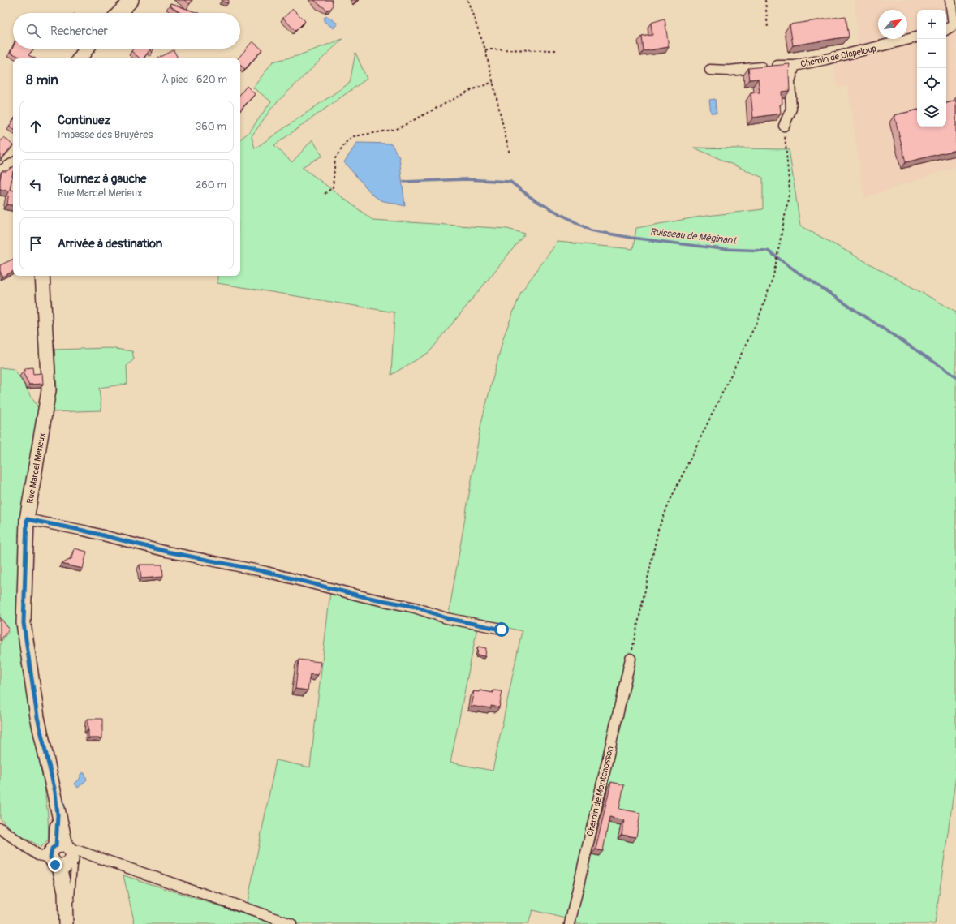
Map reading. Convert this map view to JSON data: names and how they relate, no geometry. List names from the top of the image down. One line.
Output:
{"streets":{"main road":["Rue Marcel Merieux"],"street":["Chemin de Clapeloup","Chemin de Montchosson"]},"water":["Ruisseau de Méginant"],"north":"top right","page":{"map_buttons":["+","−"],"search":"Rechercher","heading":["8 min","À pied · 620 m"],"list":[["Continuez","Impasse des Bruyères","360 m"],["Tournez à gauche","Rue Marcel Merieux","260 m"],"Arrivée à destination"]}}
